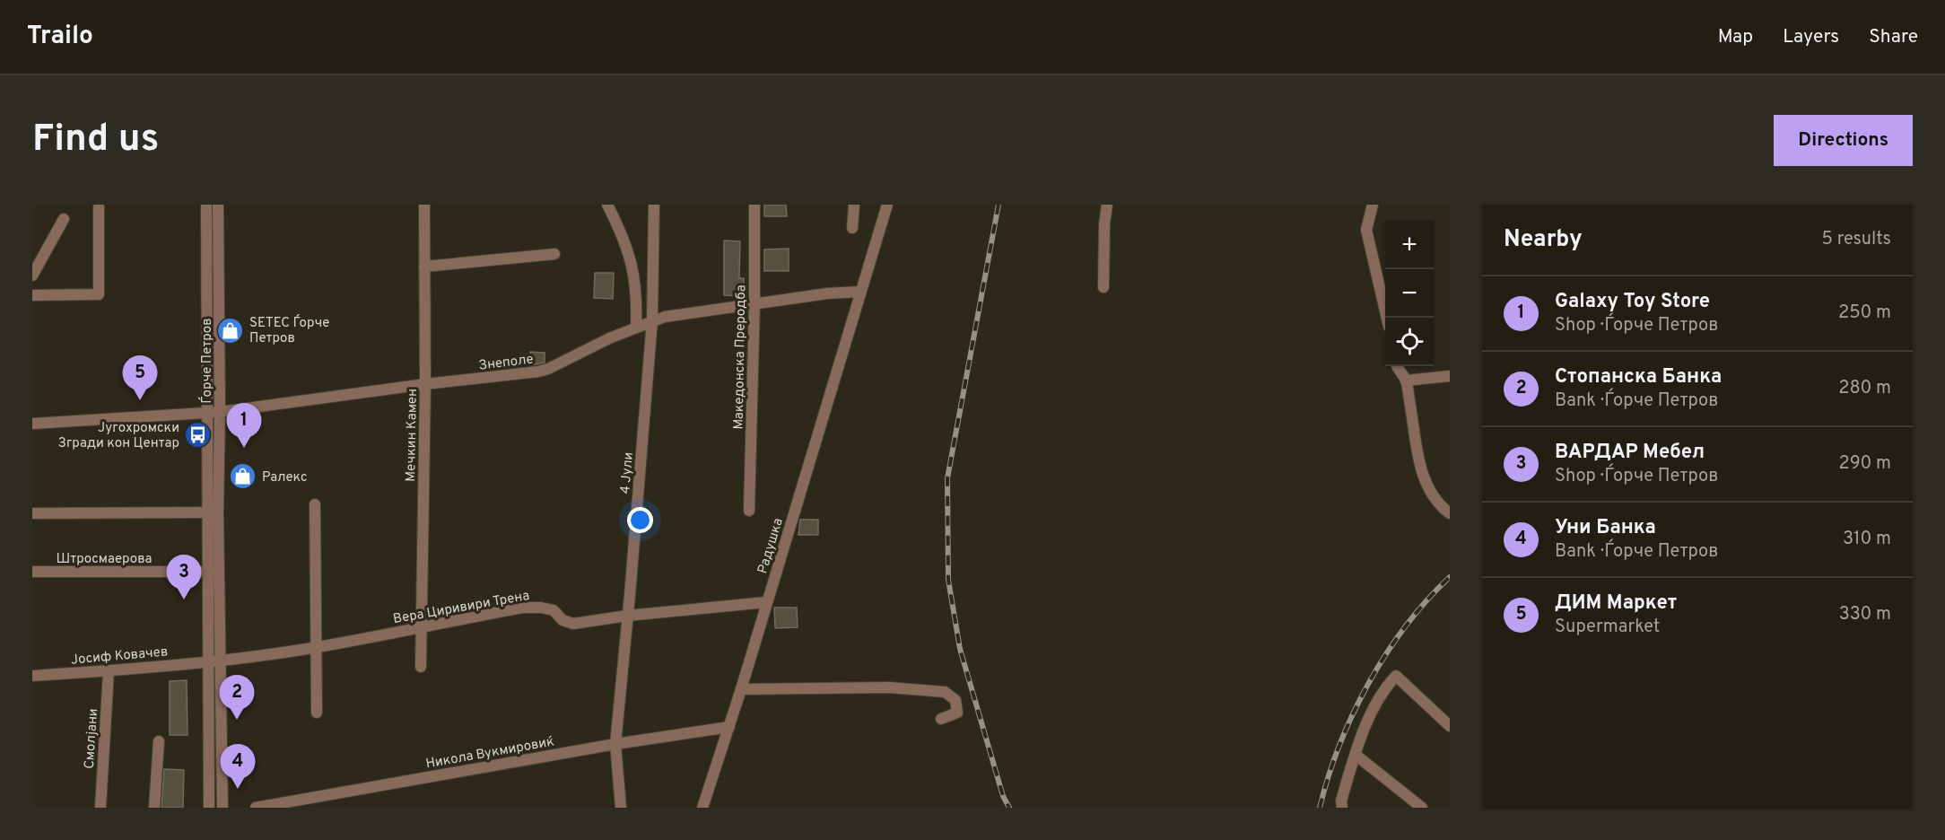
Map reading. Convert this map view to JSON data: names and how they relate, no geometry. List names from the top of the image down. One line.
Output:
{"streets":{"street":["Македонска Преродба","Ѓорче Петров","Знеполе","Мечкин Камен","4 Јули","Радушка","Штросмаерова","Вера Циривири Трена","Јосиф Ковачев","Смолјани","Никола Вукмировиќ"]},"crossings":[["Македонска Преродба","Знеполе"],["Ѓорче Петров","Знеполе"],["Ѓорче Петров","Штросмаерова"],["Ѓорче Петров","Вера Циривири Трена"],["Ѓорче Петров","Јосиф Ковачев"],["Знеполе","Мечкин Камен"],["Знеполе","4 Јули"],["Знеполе","Радушка"],["Мечкин Камен","Вера Циривири Трена"],["4 Јули","Вера Циривири Трена"],["4 Јули","Никола Вукмировиќ"],["Радушка","Вера Циривири Трена"],["Радушка","Никола Вукмировиќ"],["Вера Циривири Трена","Јосиф Ковачев"],["Јосиф Ковачев","Смолјани"]],"places":{"shop":["SETEC Ѓорче Петров","Ралекс"],"bus stop":["Југохромски Згради кон Центар"]},"page":{"header":"Trailo","nav":["Map","Layers","Share"],"buttons":"Directions","title":"Find us","heading":["Nearby","5 results"],"map_buttons":["+","−"],"list":[{"mark":"1","name":"Galaxy Toy Store","note":"Shop · Ѓорче Петров","value":"250 m"},{"mark":"2","name":"Стопанска Банка","note":"Bank · Ѓорче Петров","value":"280 m"},{"mark":"3","name":"ВАРДАР Мебел","note":"Shop · Ѓорче Петров","value":"290 m"},{"mark":"4","name":"Уни Банка","note":"Bank · Ѓорче Петров","value":"310 m"},{"mark":"5","name":"ДИМ Маркет","note":"Supermarket","value":"330 m"}],"pins":["5","1","3","2","4"]}}
